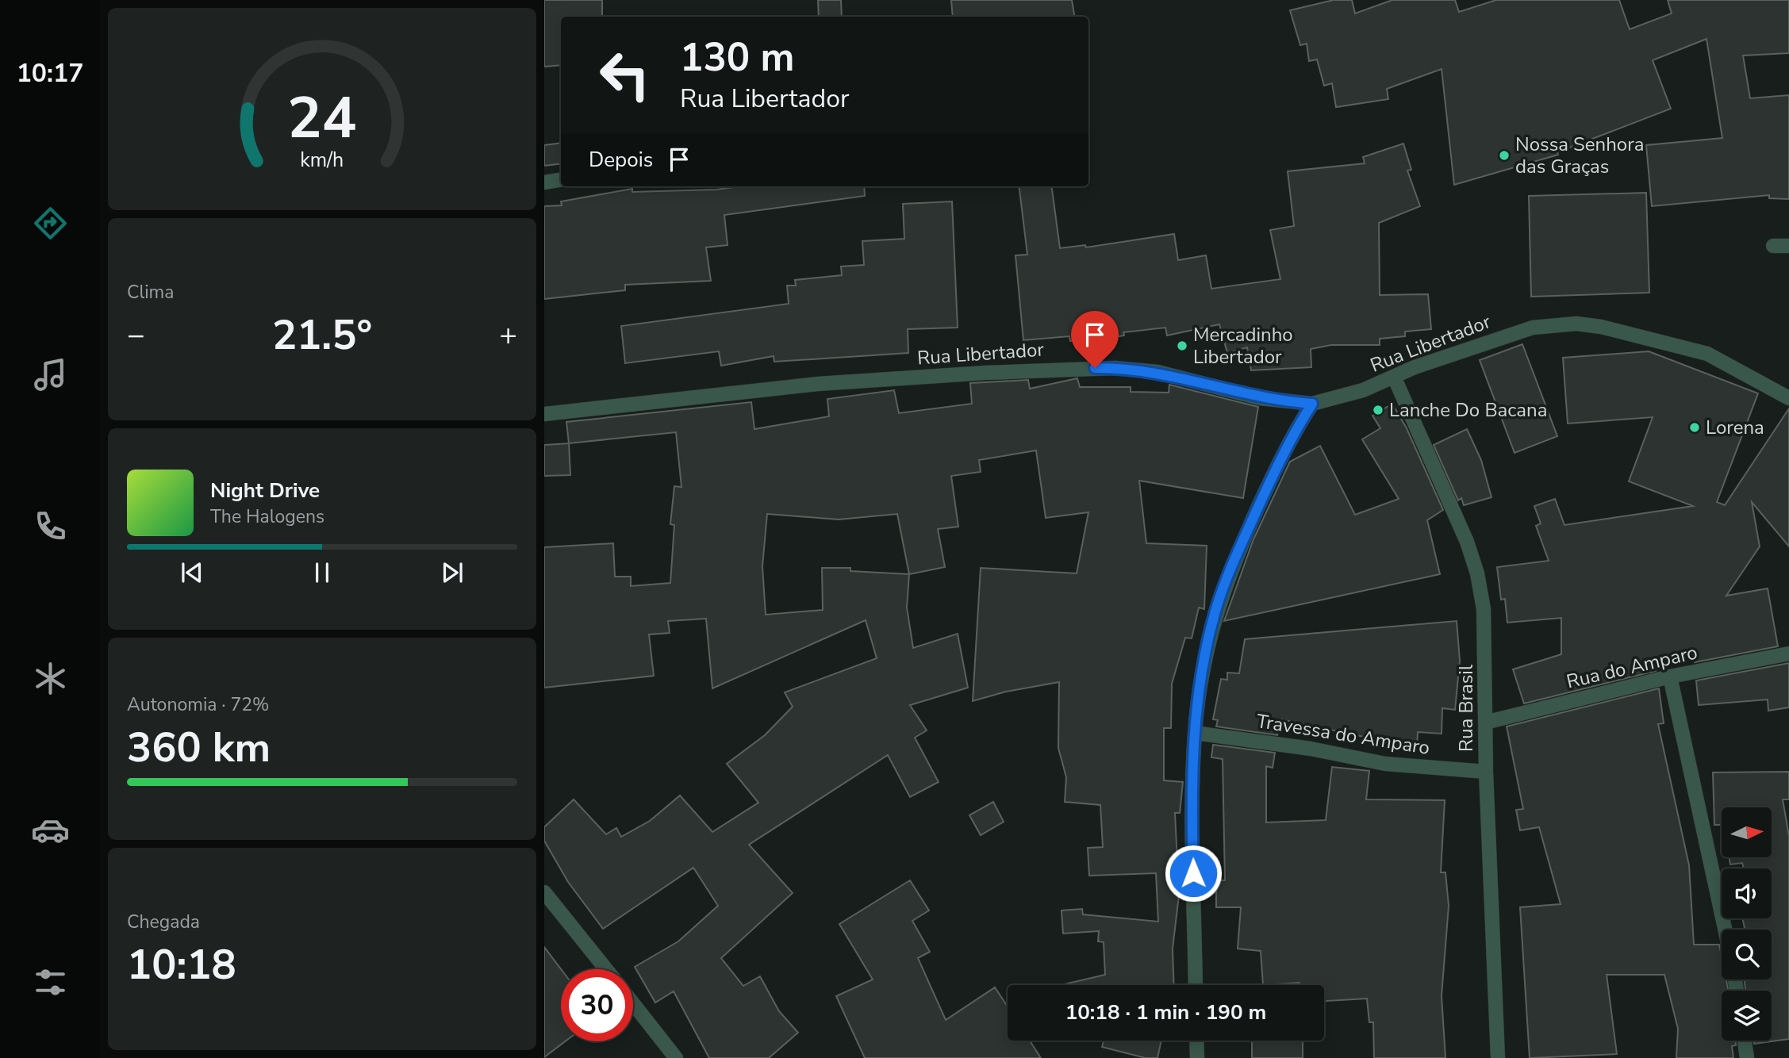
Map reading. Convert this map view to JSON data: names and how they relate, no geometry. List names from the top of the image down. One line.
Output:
{"streets":{"street":["Rua Libertador","Rua do Amparo","Rua Brasil","Travessa do Amparo"]},"crossings":[["Rua Libertador","Rua Brasil"],["Rua do Amparo","Rua Brasil"],["Rua Brasil","Travessa do Amparo"]],"places":["Nossa Senhora das Graças","Mercadinho Libertador","Lanche Do Bacana","Lorena"],"north":"right","page":{"tabs":"10:17","turn":["130 m","Rua Libertador"],"then":"Depois","tile":["Clima",["Autonomia · 72%","360 km"],["Chegada","10:18"]],"heat":["−","21.5°","+"],"song":["Night Drive","The Halogens"],"limit":"30","trip":"10:18 · 1 min · 190 m","gauge":["24","km/h"]}}
